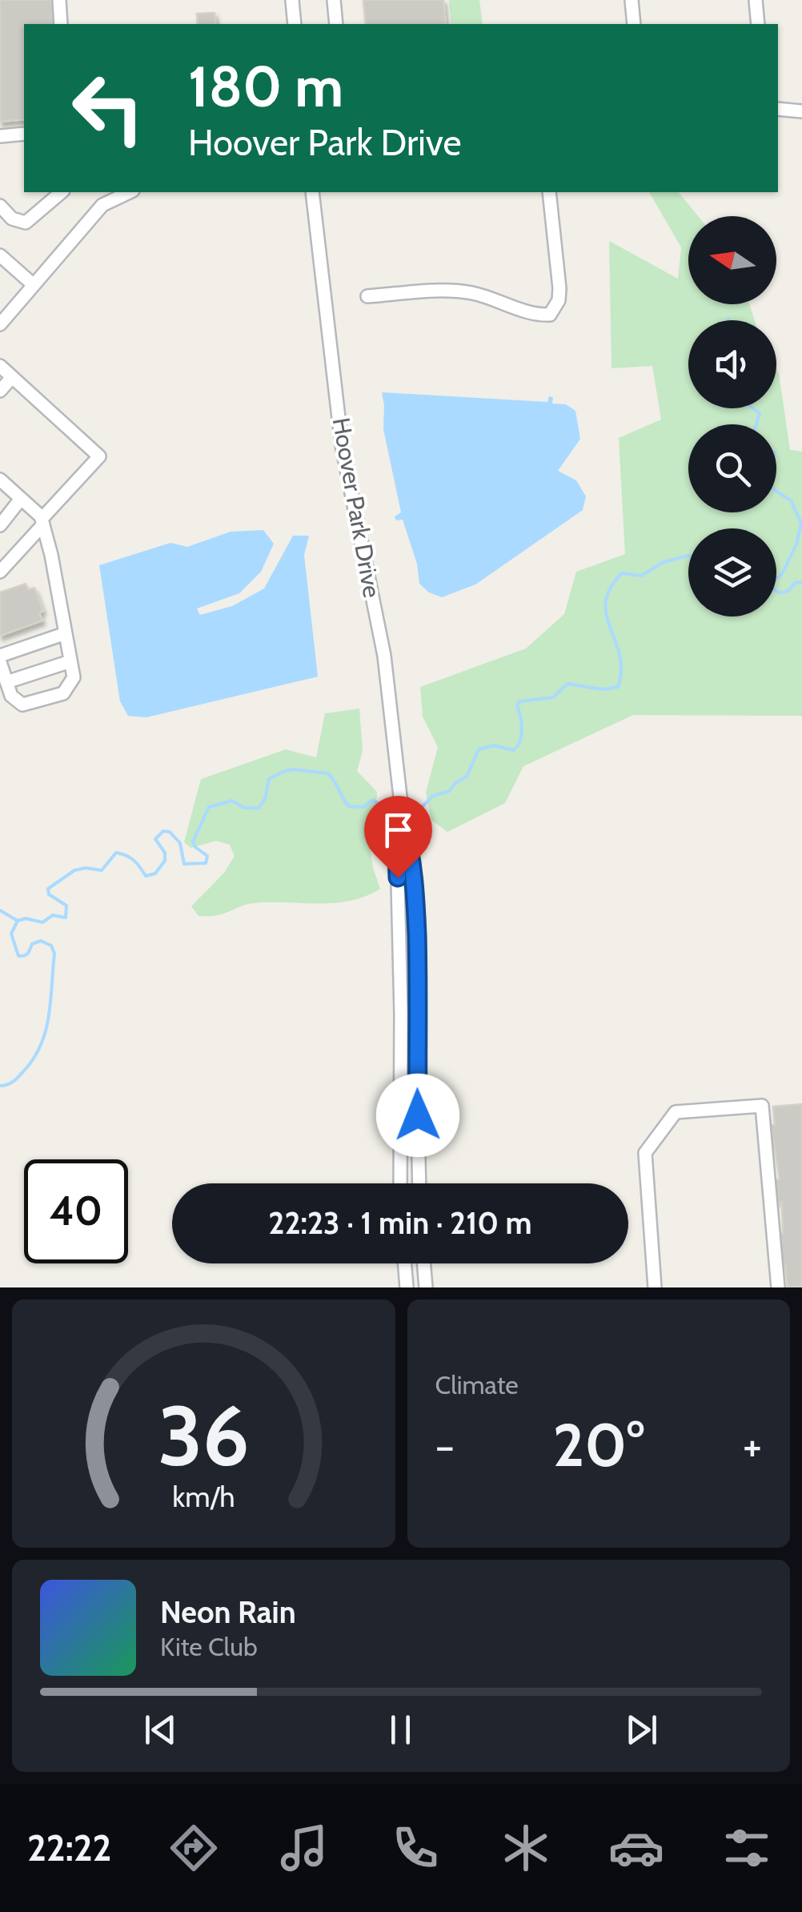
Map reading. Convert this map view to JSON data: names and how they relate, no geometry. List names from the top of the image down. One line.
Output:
{"streets":{"street":["Hoover Park Drive"]},"north":"left","page":{"turn":["180 m","Hoover Park Drive"],"limit":"40","trip":"22:23 · 1 min · 210 m","tile":"Climate","heat":["−","20°","+"],"song":["Neon Rain","Kite Club"],"tabs":"22:22","gauge":["36","km/h"]}}
